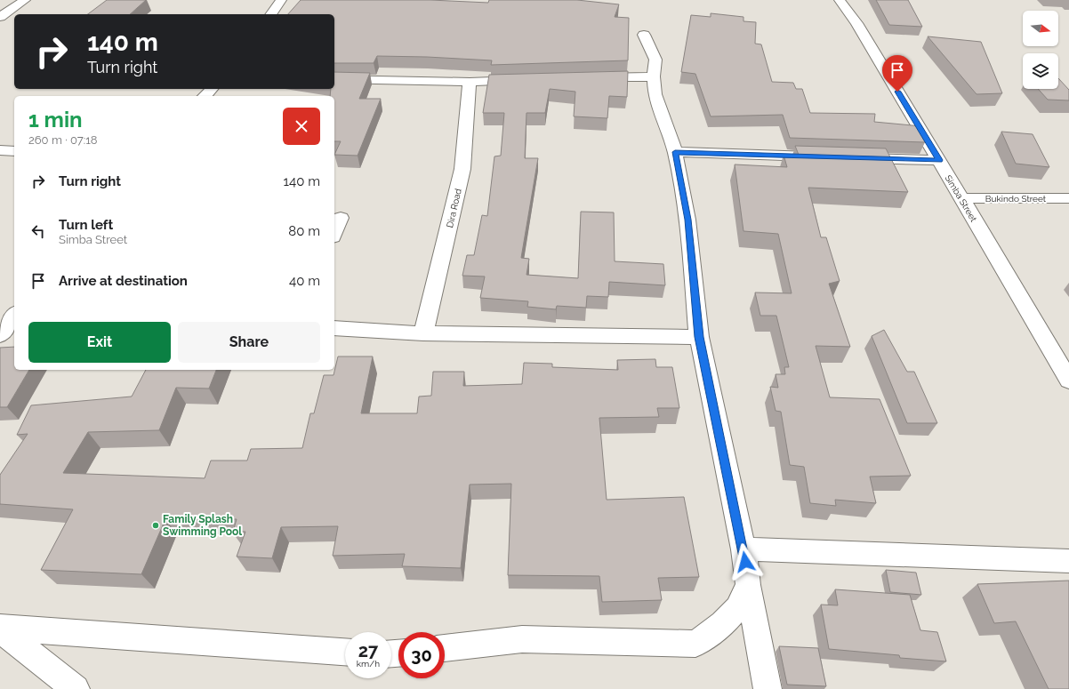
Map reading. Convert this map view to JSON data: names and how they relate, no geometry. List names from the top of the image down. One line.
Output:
{"streets":{"street":["Simba Street","Bukindo Street","Dira Road"]},"crossings":[["Simba Street","Bukindo Street"]],"places":["Family Splash Swimming Pool"],"north":"right","page":{"turn":["140 m","Turn right"],"heading":["1 min","260 m · 07:18"],"list":[{"name":"Turn right","value":"140 m"},{"name":"Turn left","note":"Simba Street","value":"80 m"},{"name":"Arrive at destination","value":"40 m"}],"buttons":["Exit","Share"],"speed":"27 km/h","limit":"30"}}
